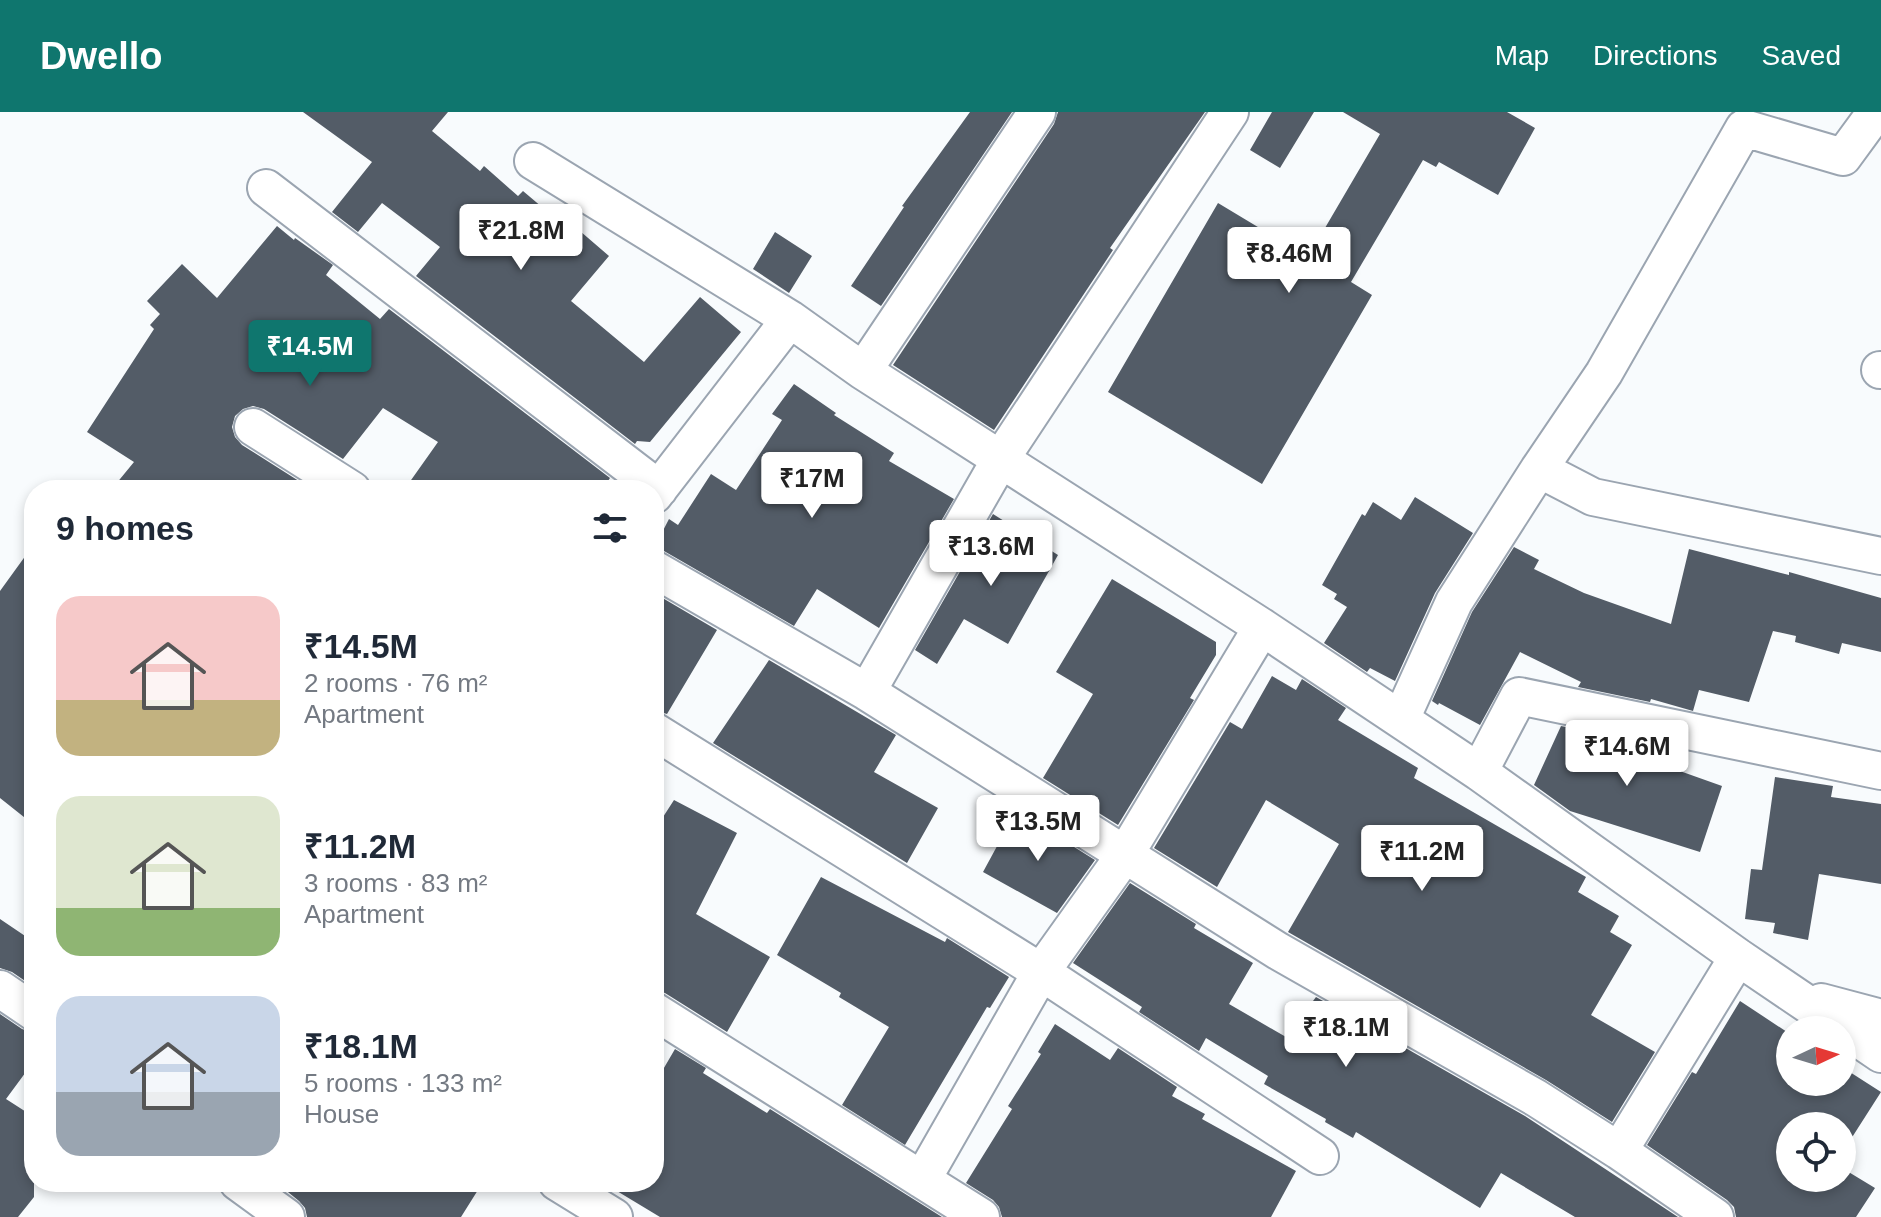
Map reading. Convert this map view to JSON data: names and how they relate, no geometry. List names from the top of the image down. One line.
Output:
{"north":"right","page":{"header":"Dwello","nav":["Map","Directions","Saved"],"price":["₹21.8M","₹8.46M","₹14.5M","₹17M","₹13.6M","₹14.6M","₹13.5M","₹11.2M","₹18.1M"],"heading":"9 homes","list":[{"name":"₹14.5M","note":"2 rooms · 76 m² · Apartment"},{"name":"₹11.2M","note":"3 rooms · 83 m² · Apartment"},{"name":"₹18.1M","note":"5 rooms · 133 m² · House"}]}}
